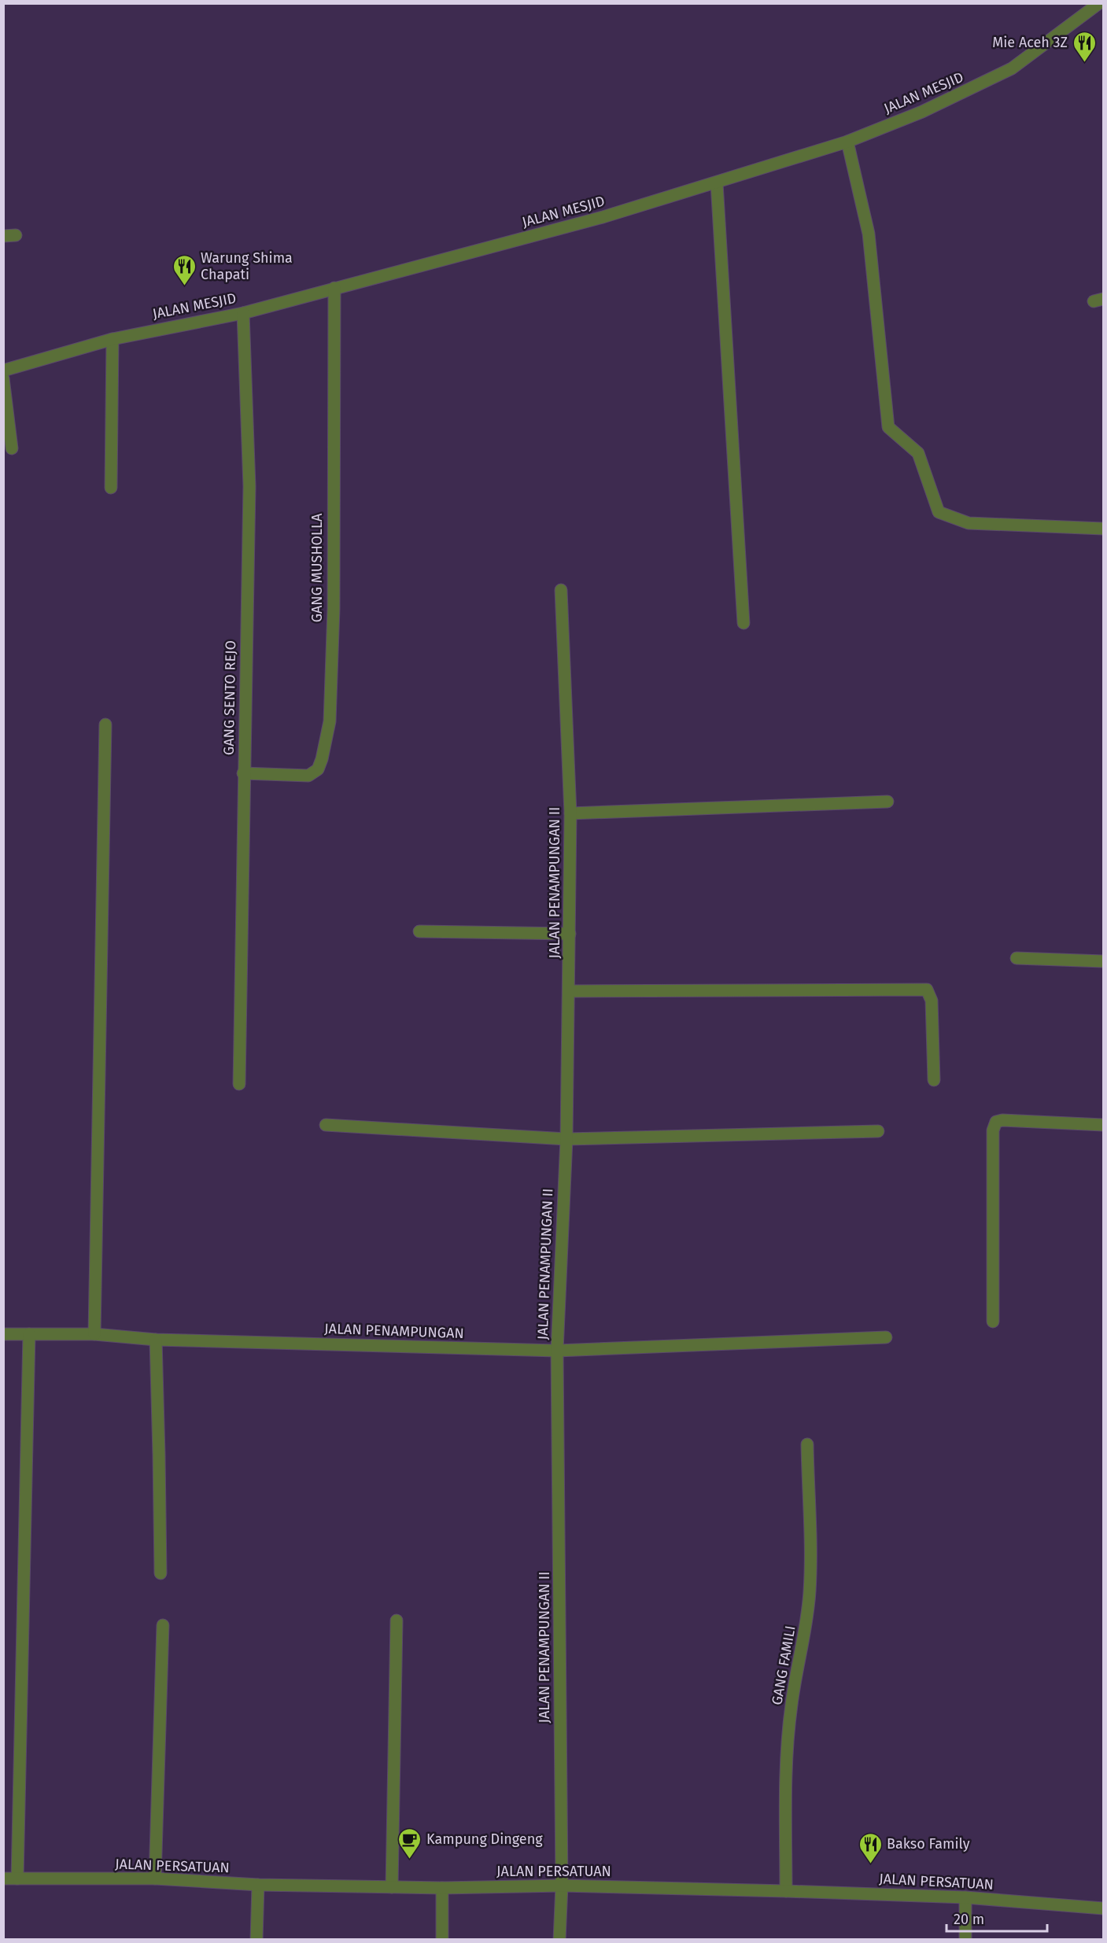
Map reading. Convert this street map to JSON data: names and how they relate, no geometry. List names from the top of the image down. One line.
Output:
{"streets":{"street":["JALAN MESJID","GANG MUSHOLLA","GANG SENTO REJO","JALAN PENAMPUNGAN II","JALAN PENAMPUNGAN","GANG FAMILI","JALAN PERSATUAN"]},"crossings":[["JALAN MESJID","GANG MUSHOLLA"],["JALAN MESJID","GANG SENTO REJO"],["GANG MUSHOLLA","GANG SENTO REJO"],["JALAN PENAMPUNGAN II","JALAN PENAMPUNGAN"],["JALAN PENAMPUNGAN II","JALAN PERSATUAN"],["GANG FAMILI","JALAN PERSATUAN"]],"places":{"restaurant":["Mie Aceh 3Z","Warung Shima Chapati","Bakso Family"],"cafe":["Kampung Dingeng"]},"scale_bar":"20 m"}
